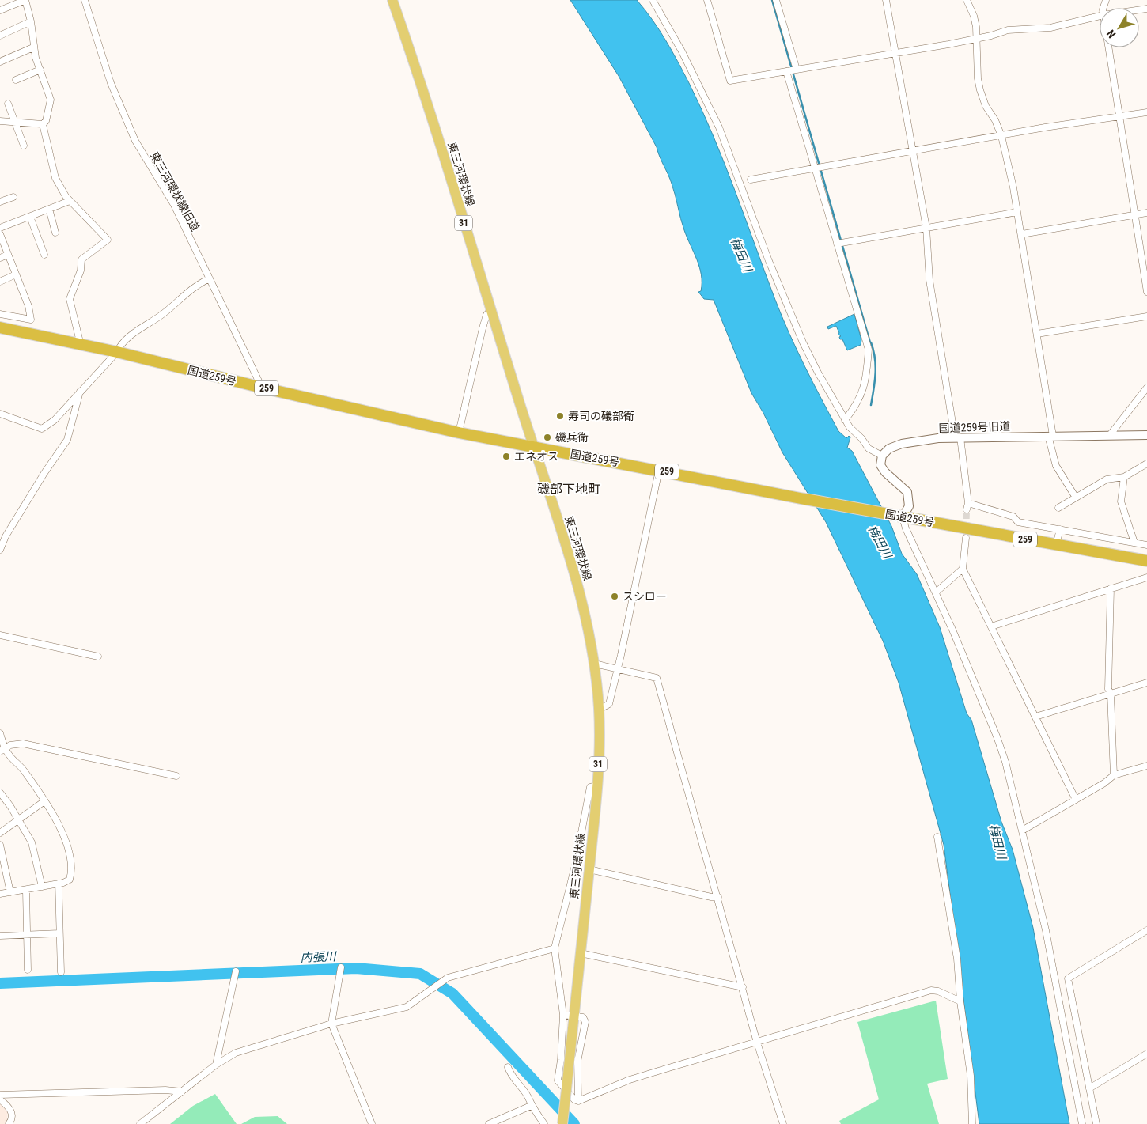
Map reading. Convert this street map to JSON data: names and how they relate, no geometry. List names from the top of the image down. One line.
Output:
{"streets":{"highway":["国道259号","259"],"main road":["東三河環状線","31"],"street":["東三河環状線旧道","国道259号旧道"]},"crossings":[["東三河環状線","国道259号"],["東三河環状線旧道","国道259号"]],"districts":["磯部下地町"],"water":["梅田川","内張川"],"places":["寿司の礒部衛","磯兵衛","エネオス","スシロー"],"north":"bottom left"}
